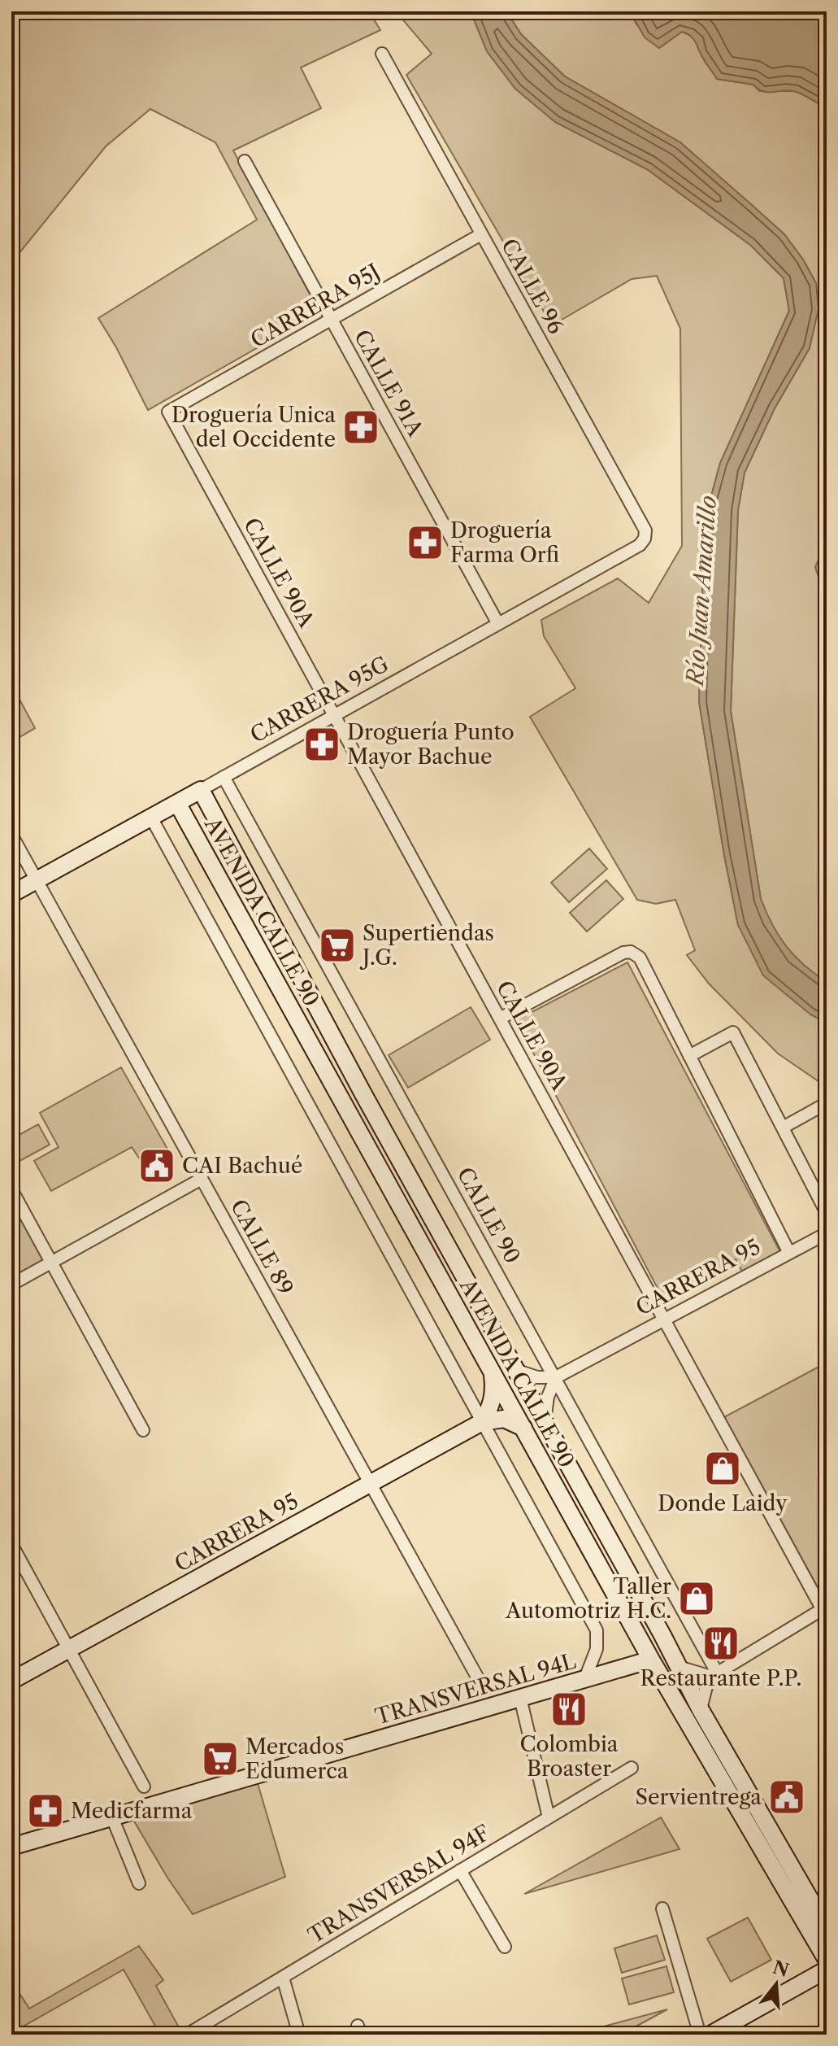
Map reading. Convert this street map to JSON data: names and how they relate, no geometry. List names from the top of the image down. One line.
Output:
{"streets":{"main road":["CARRERA 95G","AVENIDA CALLE 90","CARRERA 95","TRANSVERSAL 94L"],"street":["CALLE 96","CARRERA 95J","CALLE 91A","CALLE 90A","CALLE 90","CALLE 89","TRANSVERSAL 94F"]},"crossings":[["CALLE 96","CARRERA 95J"],["CALLE 96","CARRERA 95G"],["CARRERA 95J","CALLE 91A"],["CARRERA 95J","CALLE 90A"],["CALLE 91A","CARRERA 95G"],["CALLE 90A","CARRERA 95G"],["CALLE 90A","CARRERA 95"],["CARRERA 95G","AVENIDA CALLE 90"],["CARRERA 95G","CALLE 90"],["CARRERA 95G","CALLE 89"],["AVENIDA CALLE 90","TRANSVERSAL 94L"],["CALLE 90","CARRERA 95"],["CALLE 89","CARRERA 95"]],"water":["Río Juan Amarillo"],"places":{"pharmacy":["Droguería Unica del Occidente","Droguería Farma Orfi","Droguería Punto Mayor Bachue","Medicfarma"],"supermarket":["Supertiendas J.G.","Mercados Edumerca"],"public building":["CAI Bachué","Servientrega"],"shop":["Donde Laidy","Taller Automotriz H.C."],"restaurant":["Restaurante P.P.","Colombia Broaster"]},"north":"top"}
